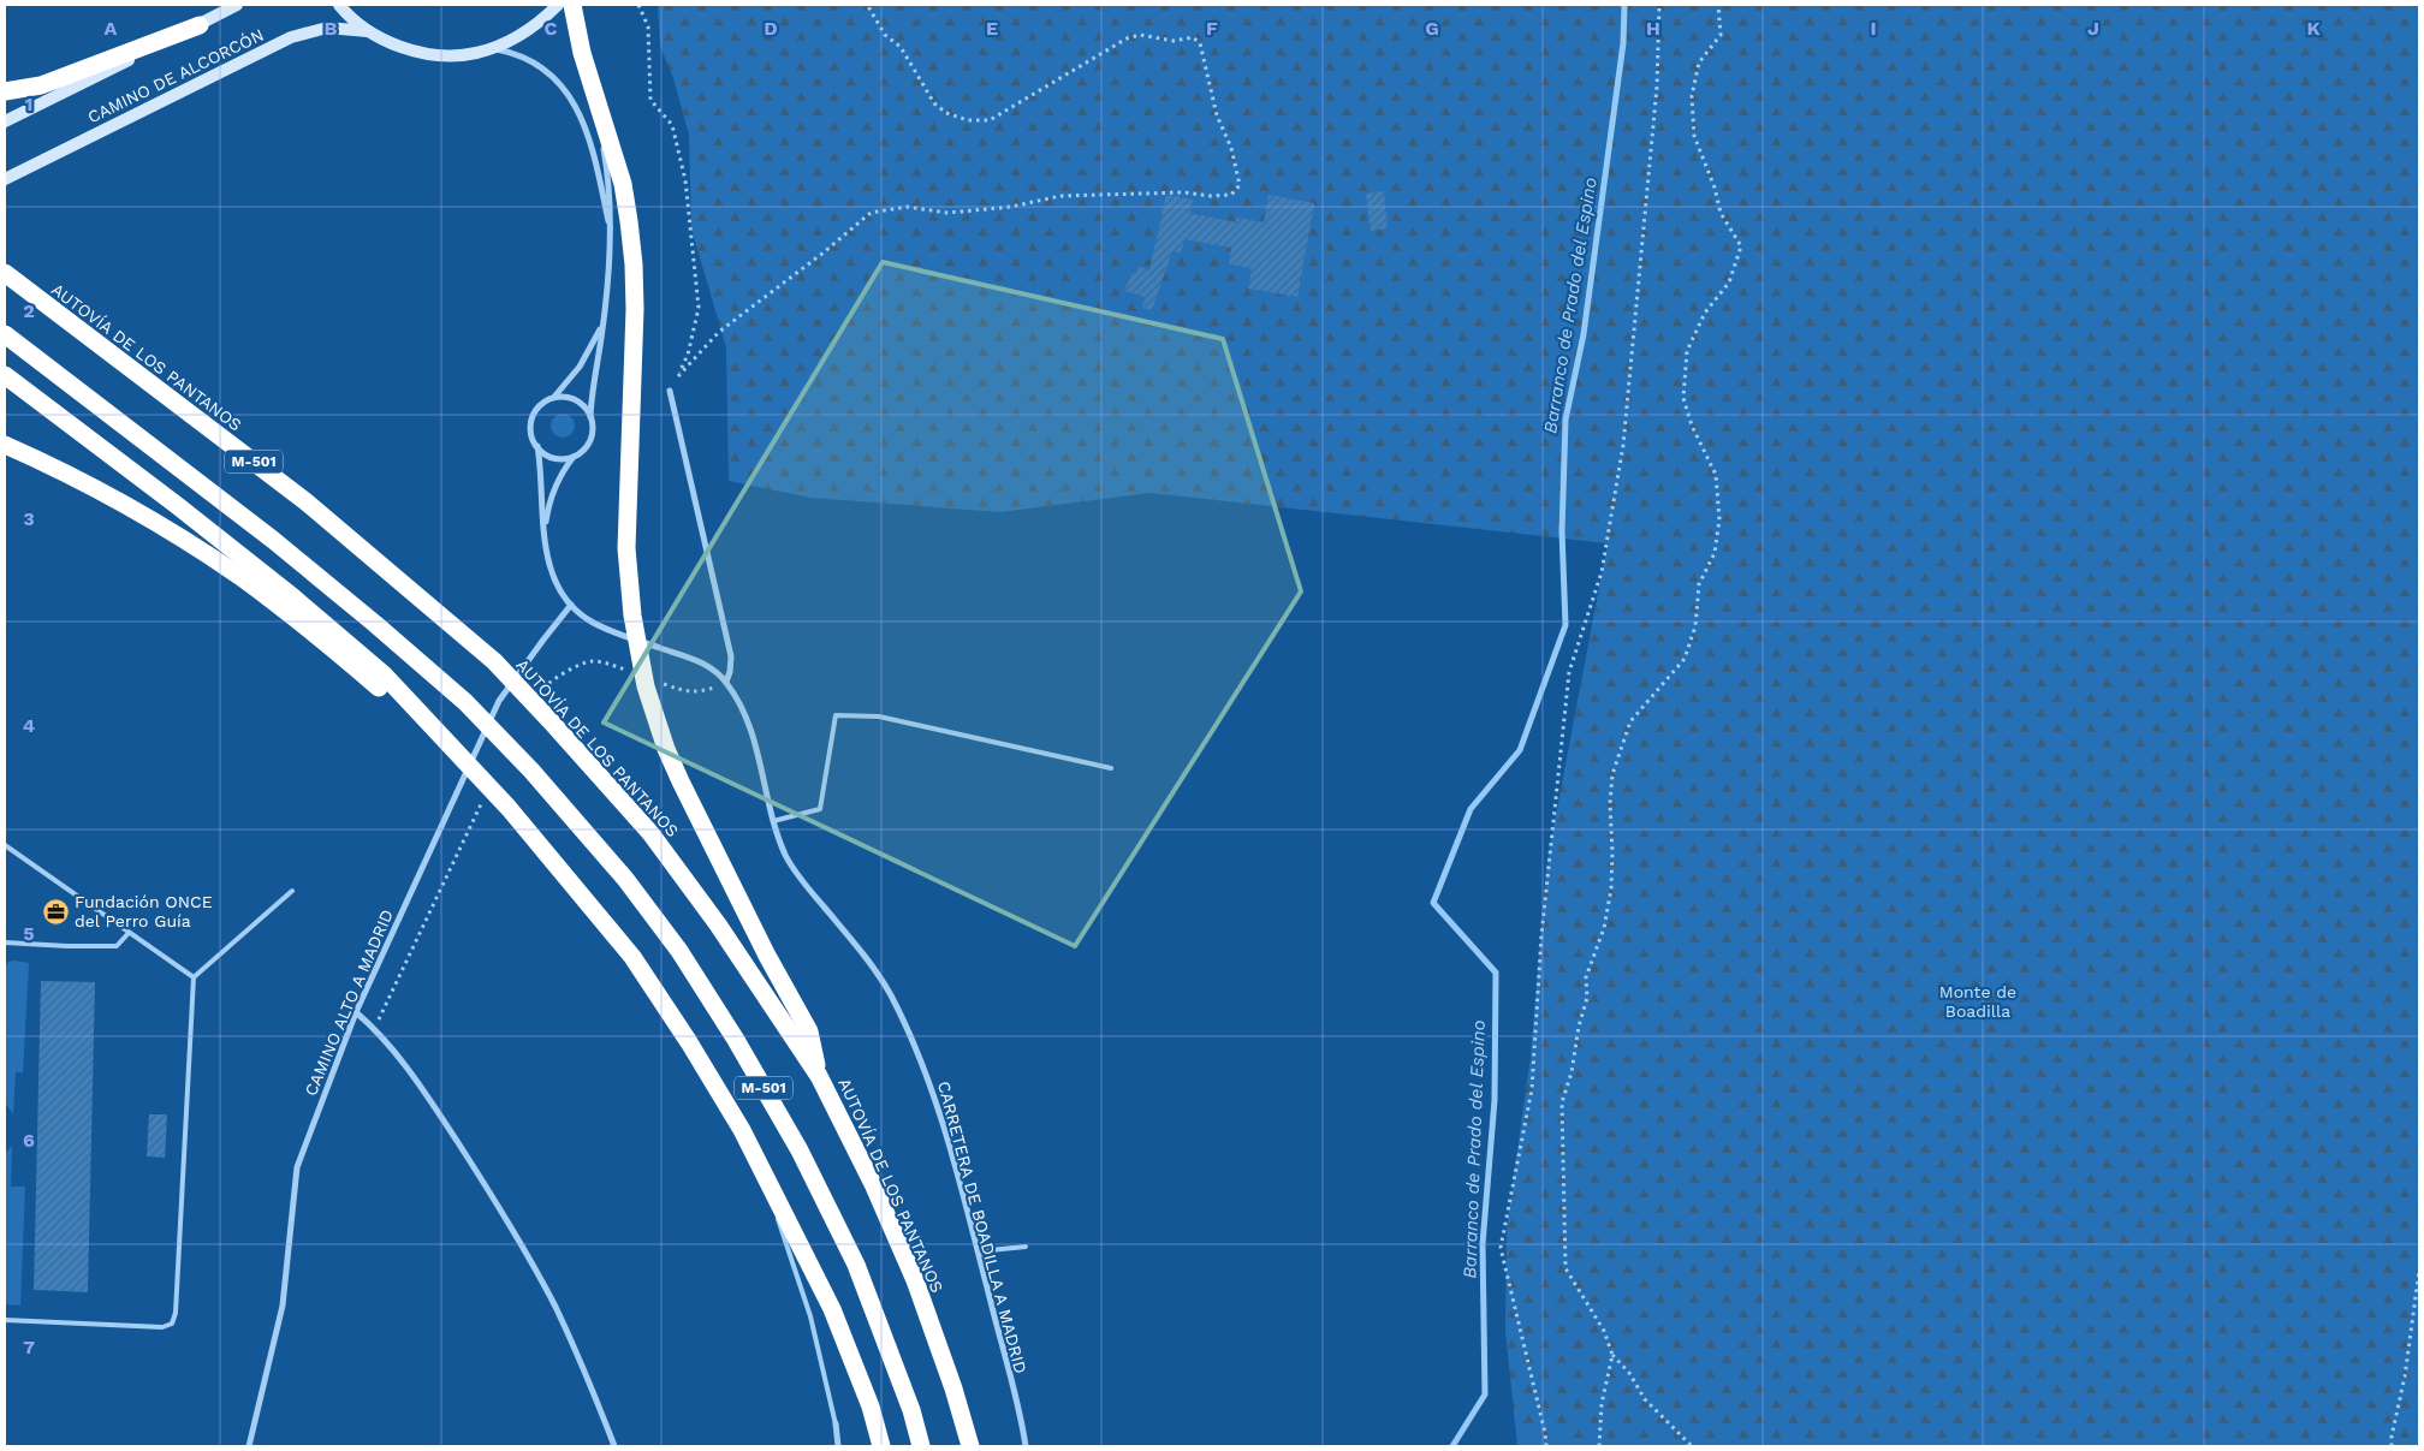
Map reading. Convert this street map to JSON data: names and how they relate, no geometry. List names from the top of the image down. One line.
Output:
{"streets":{"highway":["AUTOVÍA DE LOS PANTANOS","M-501"],"street":["CAMINO DE ALCORCÓN","CAMINO ALTO A MADRID","CARRETERA DE BOADILLA A MADRID"]},"crossings":[["CAMINO ALTO A MADRID","CARRETERA DE BOADILLA A MADRID"]],"water":["Barranco de Prado del Espino"],"parks":["Monte de Boadilla"],"places":{"office":["Fundación ONCE del Perro Guía"]},"grid":{"columns":["A","B","C","D","E","F","G","H","I","J","K"],"rows":["1","2","3","4","5","6","7"]}}
